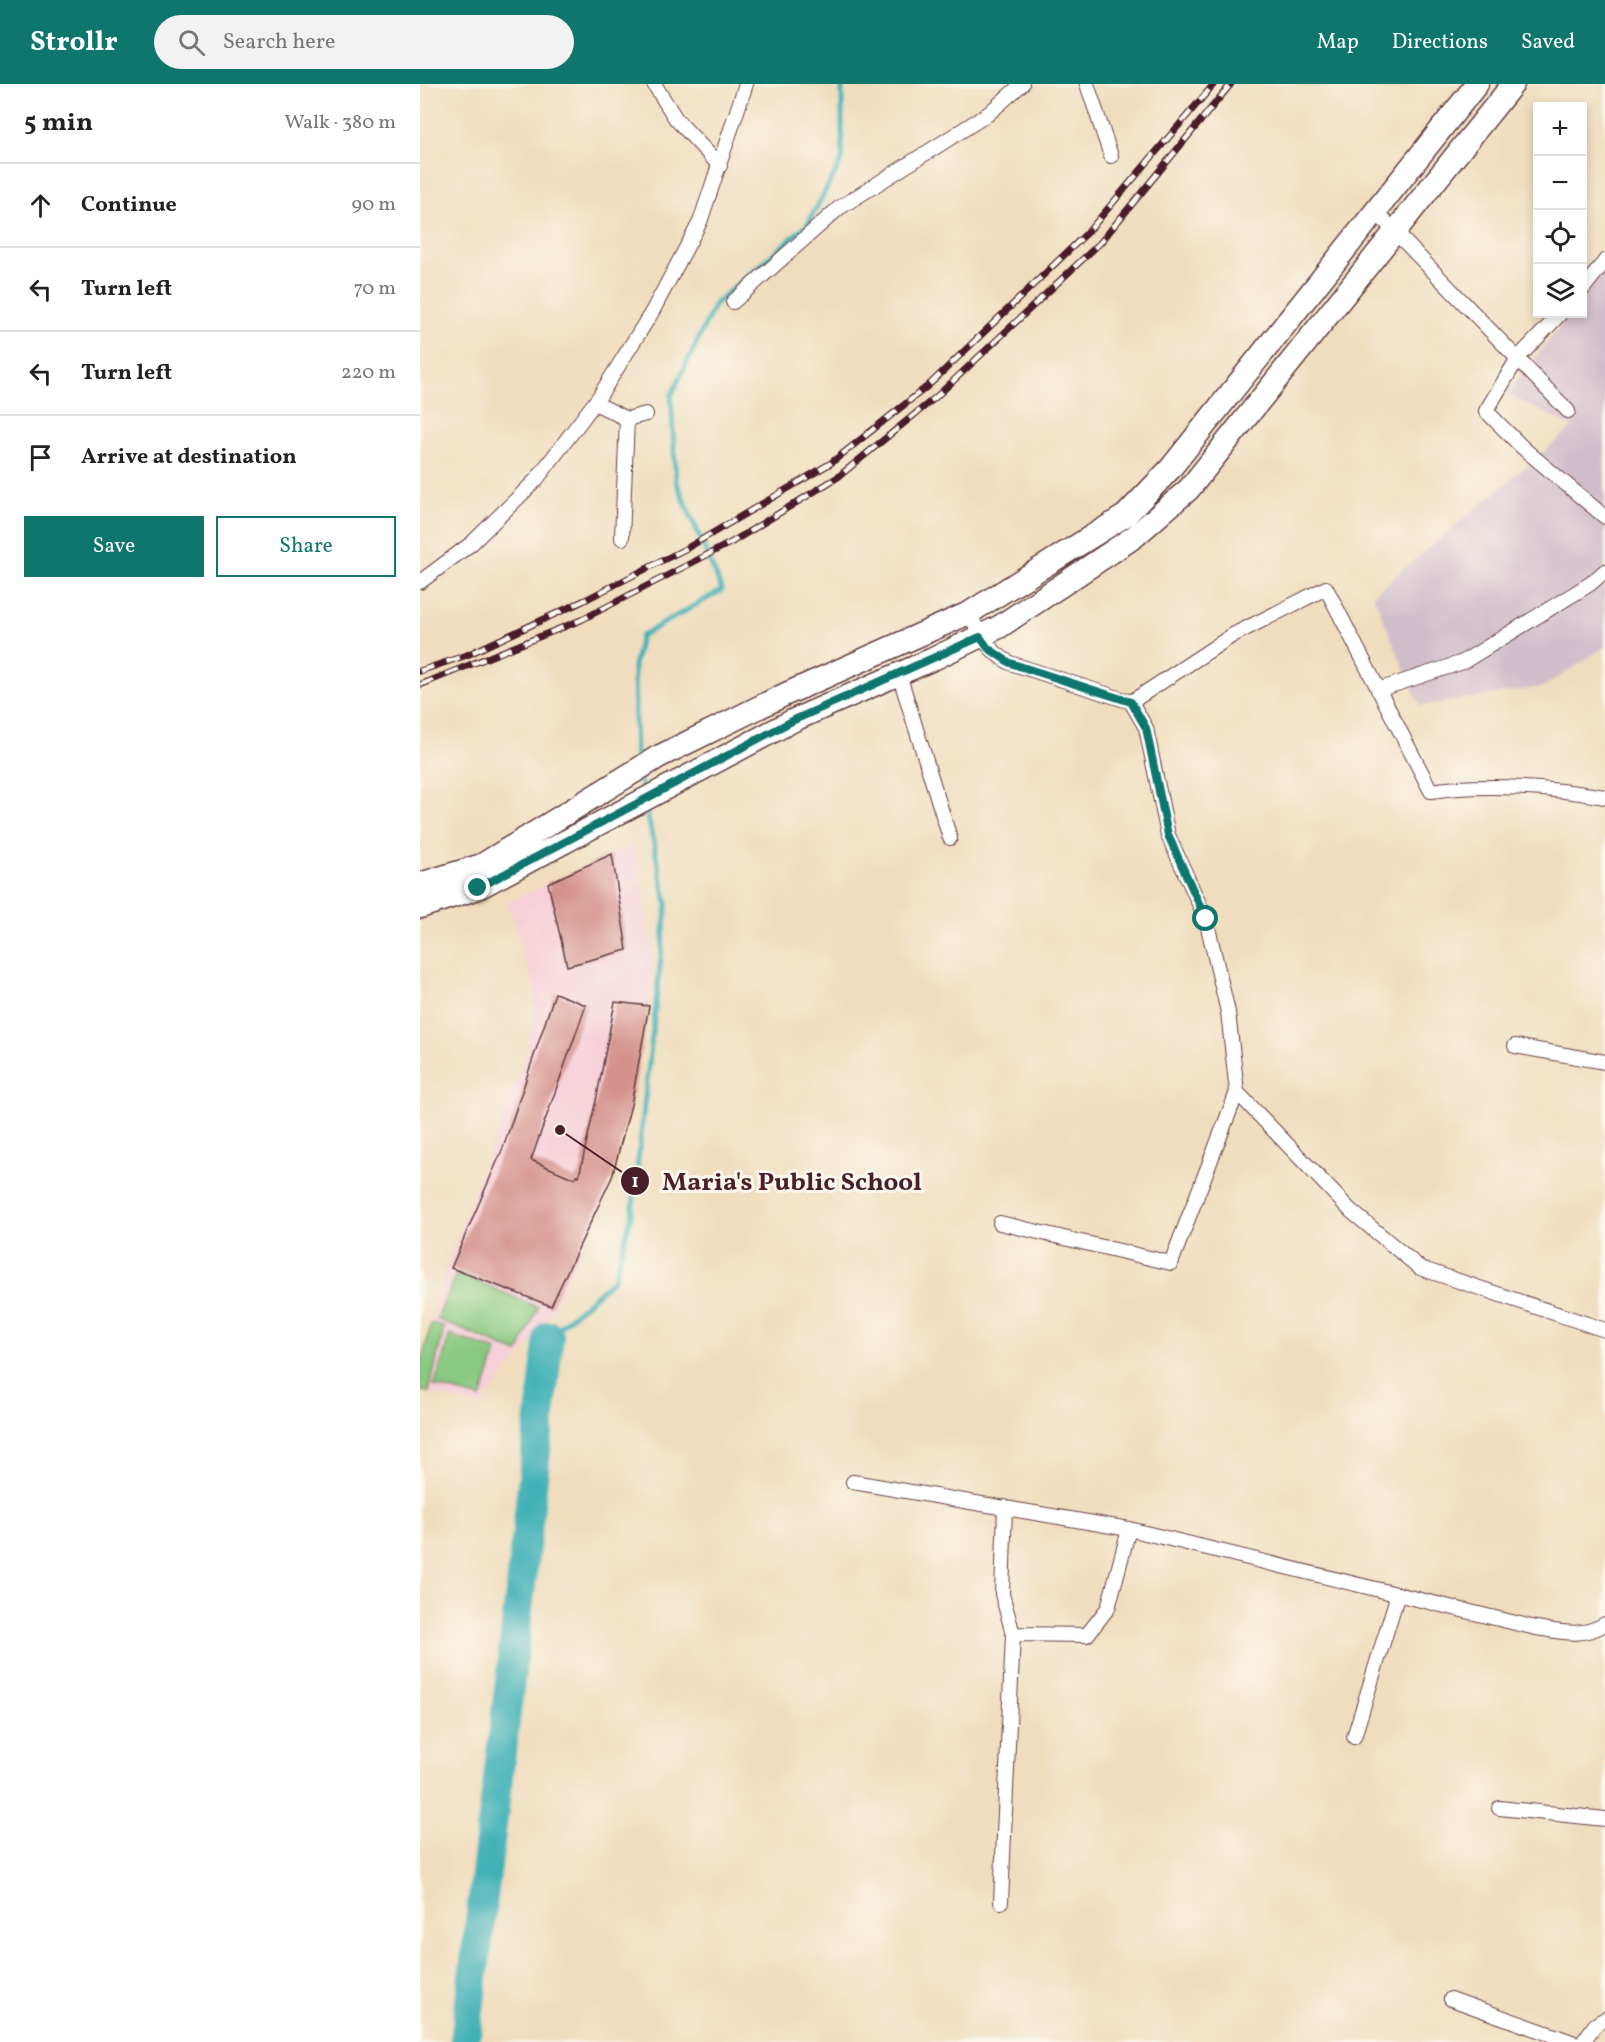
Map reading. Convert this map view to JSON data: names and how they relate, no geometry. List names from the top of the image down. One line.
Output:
{"places":["Maria's Public School"],"page":{"header":"Strollr","search":"Search here","nav":["Map","Directions","Saved"],"heading":["5 min","Walk · 380 m"],"map_buttons":["+","−"],"list":[["Continue","90 m"],["Turn left","70 m"],["Turn left","220 m"],"Arrive at destination"],"buttons":["Save","Share"]}}
